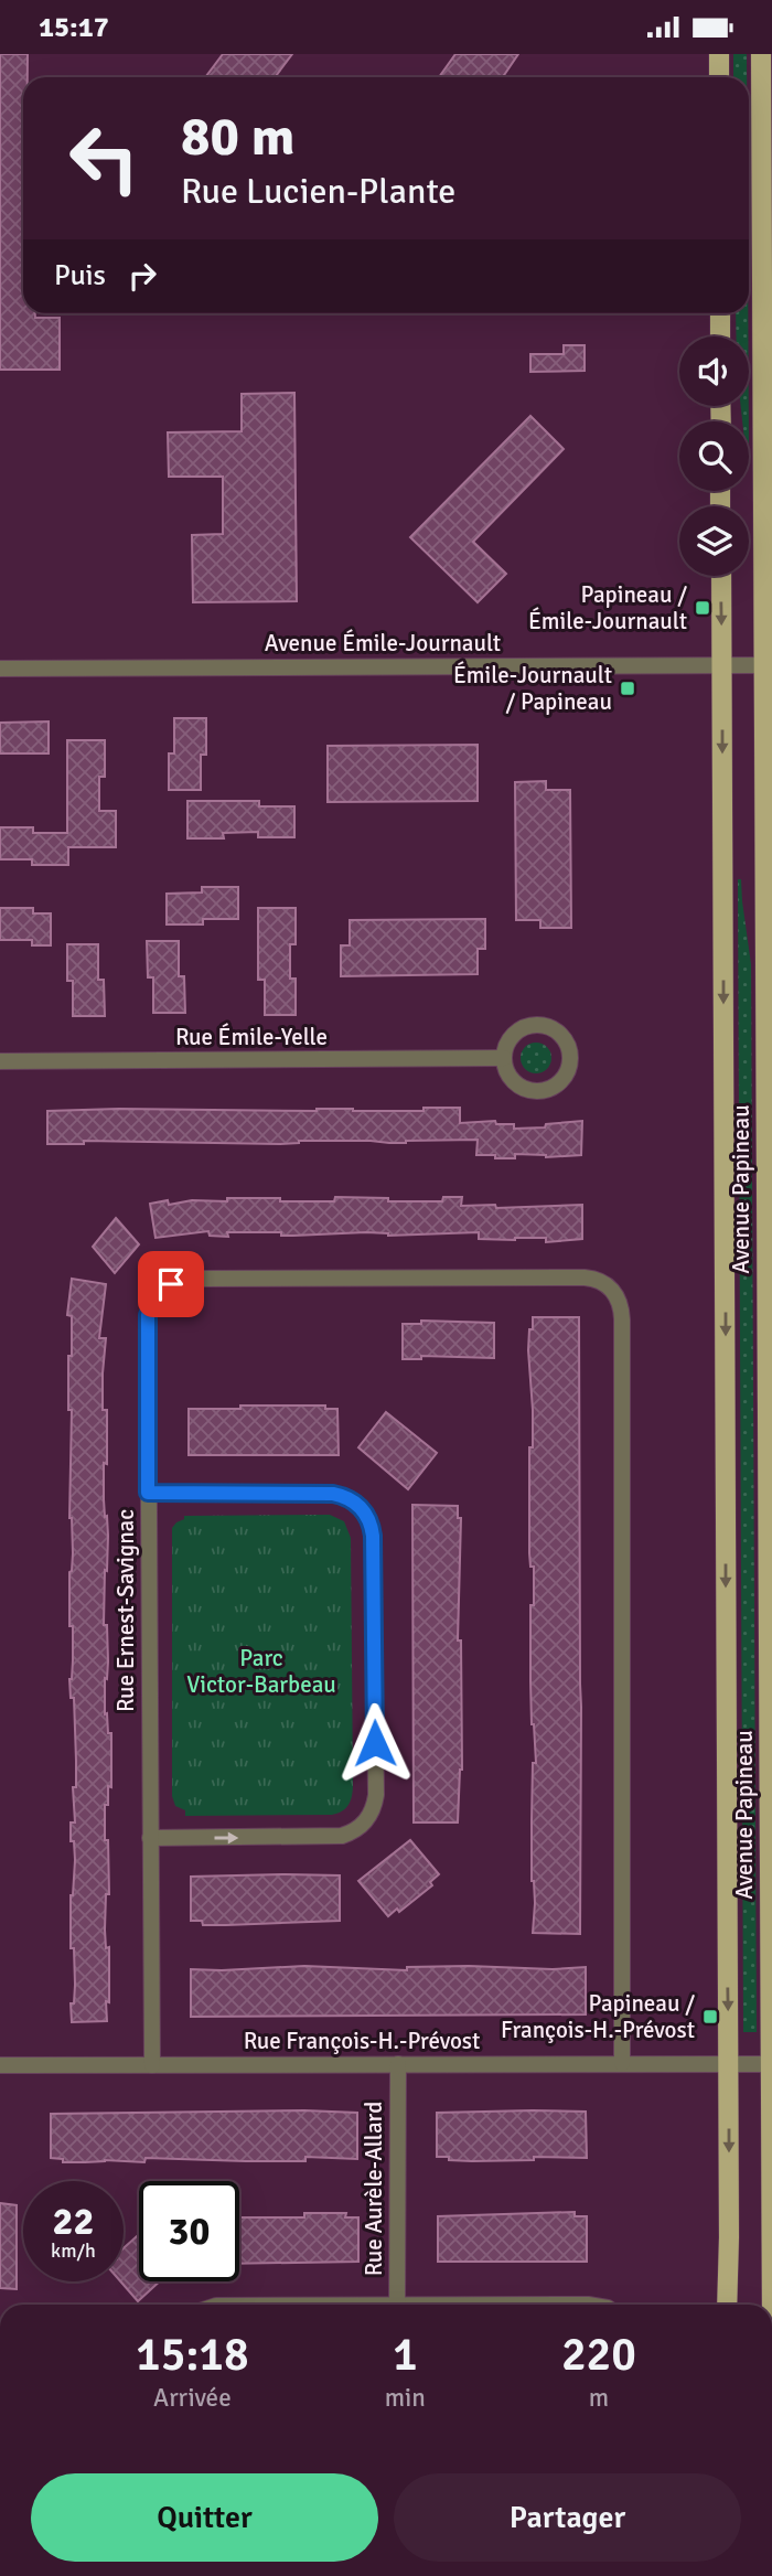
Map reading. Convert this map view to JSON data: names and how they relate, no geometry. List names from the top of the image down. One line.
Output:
{"streets":{"main road":["Avenue Papineau"],"street":["Avenue Émile-Journault","Rue Émile-Yelle","Rue Ernest-Savignac","Rue François-H.-Prévost","Rue Aurèle-Allard"]},"crossings":[["Avenue Émile-Journault","Avenue Papineau"],["Avenue Papineau","Rue François-H.-Prévost"],["Rue Ernest-Savignac","Rue François-H.-Prévost"],["Rue François-H.-Prévost","Rue Aurèle-Allard"]],"parks":["Parc Victor-Barbeau"],"places":{"transit":["Papineau / Émile-Journault","Émile-Journault / Papineau","Papineau / François-H.-Prévost"]},"page":{"status":"15:17","turn":["80 m","Rue Lucien-Plante"],"then":"Puis","speed":"22 km/h","limit":"30","eta":["15:18","Arrivée","1","min","220","m"],"buttons":["Quitter","Partager"]}}
